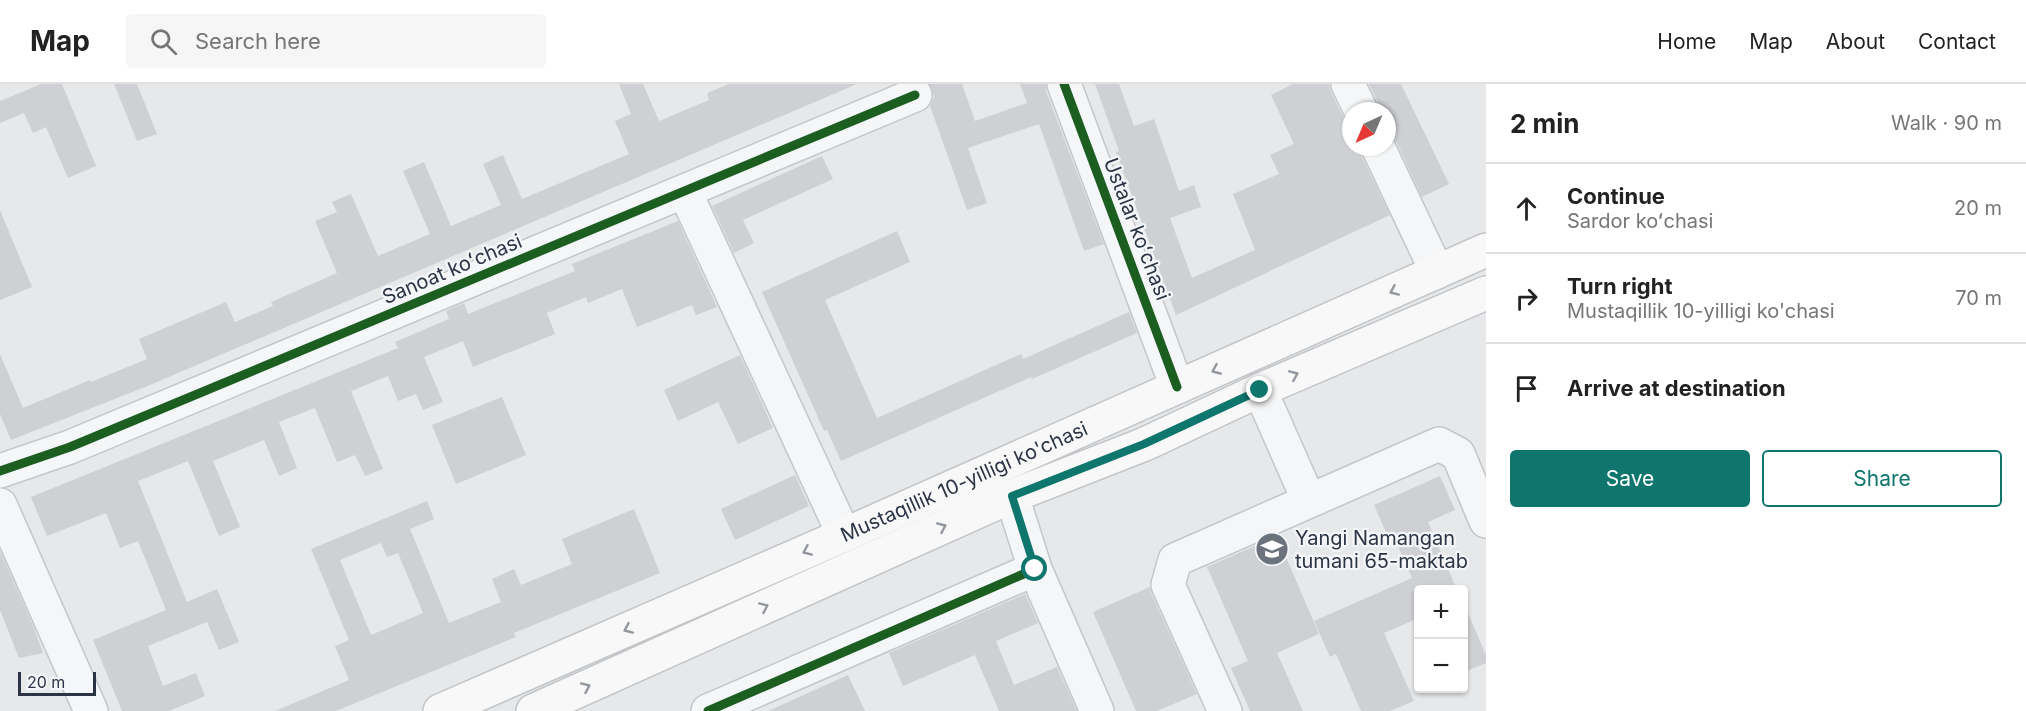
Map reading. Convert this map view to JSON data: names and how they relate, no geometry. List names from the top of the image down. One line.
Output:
{"streets":{"main road":["Mustaqillik 10-yilligi ko'chasi"],"street":["Ustalar koʻchasi","Sanoat koʻchasi"]},"crossings":[["Ustalar koʻchasi","Mustaqillik 10-yilligi ko'chasi"]],"places":{"school or university":["Yangi Namangan tumani 65-maktab"]},"scale_bar":"20 m","north":"bottom left","page":{"header":"Map","search":"Search here","nav":["Home","Map","About","Contact"],"heading":["2 min","Walk · 90 m"],"list":[["Continue","Sardor koʻchasi","20 m"],["Turn right","Mustaqillik 10-yilligi ko'chasi","70 m"],"Arrive at destination"],"buttons":["Save","Share"],"map_buttons":["+","−"],"scale":"20 m"}}
